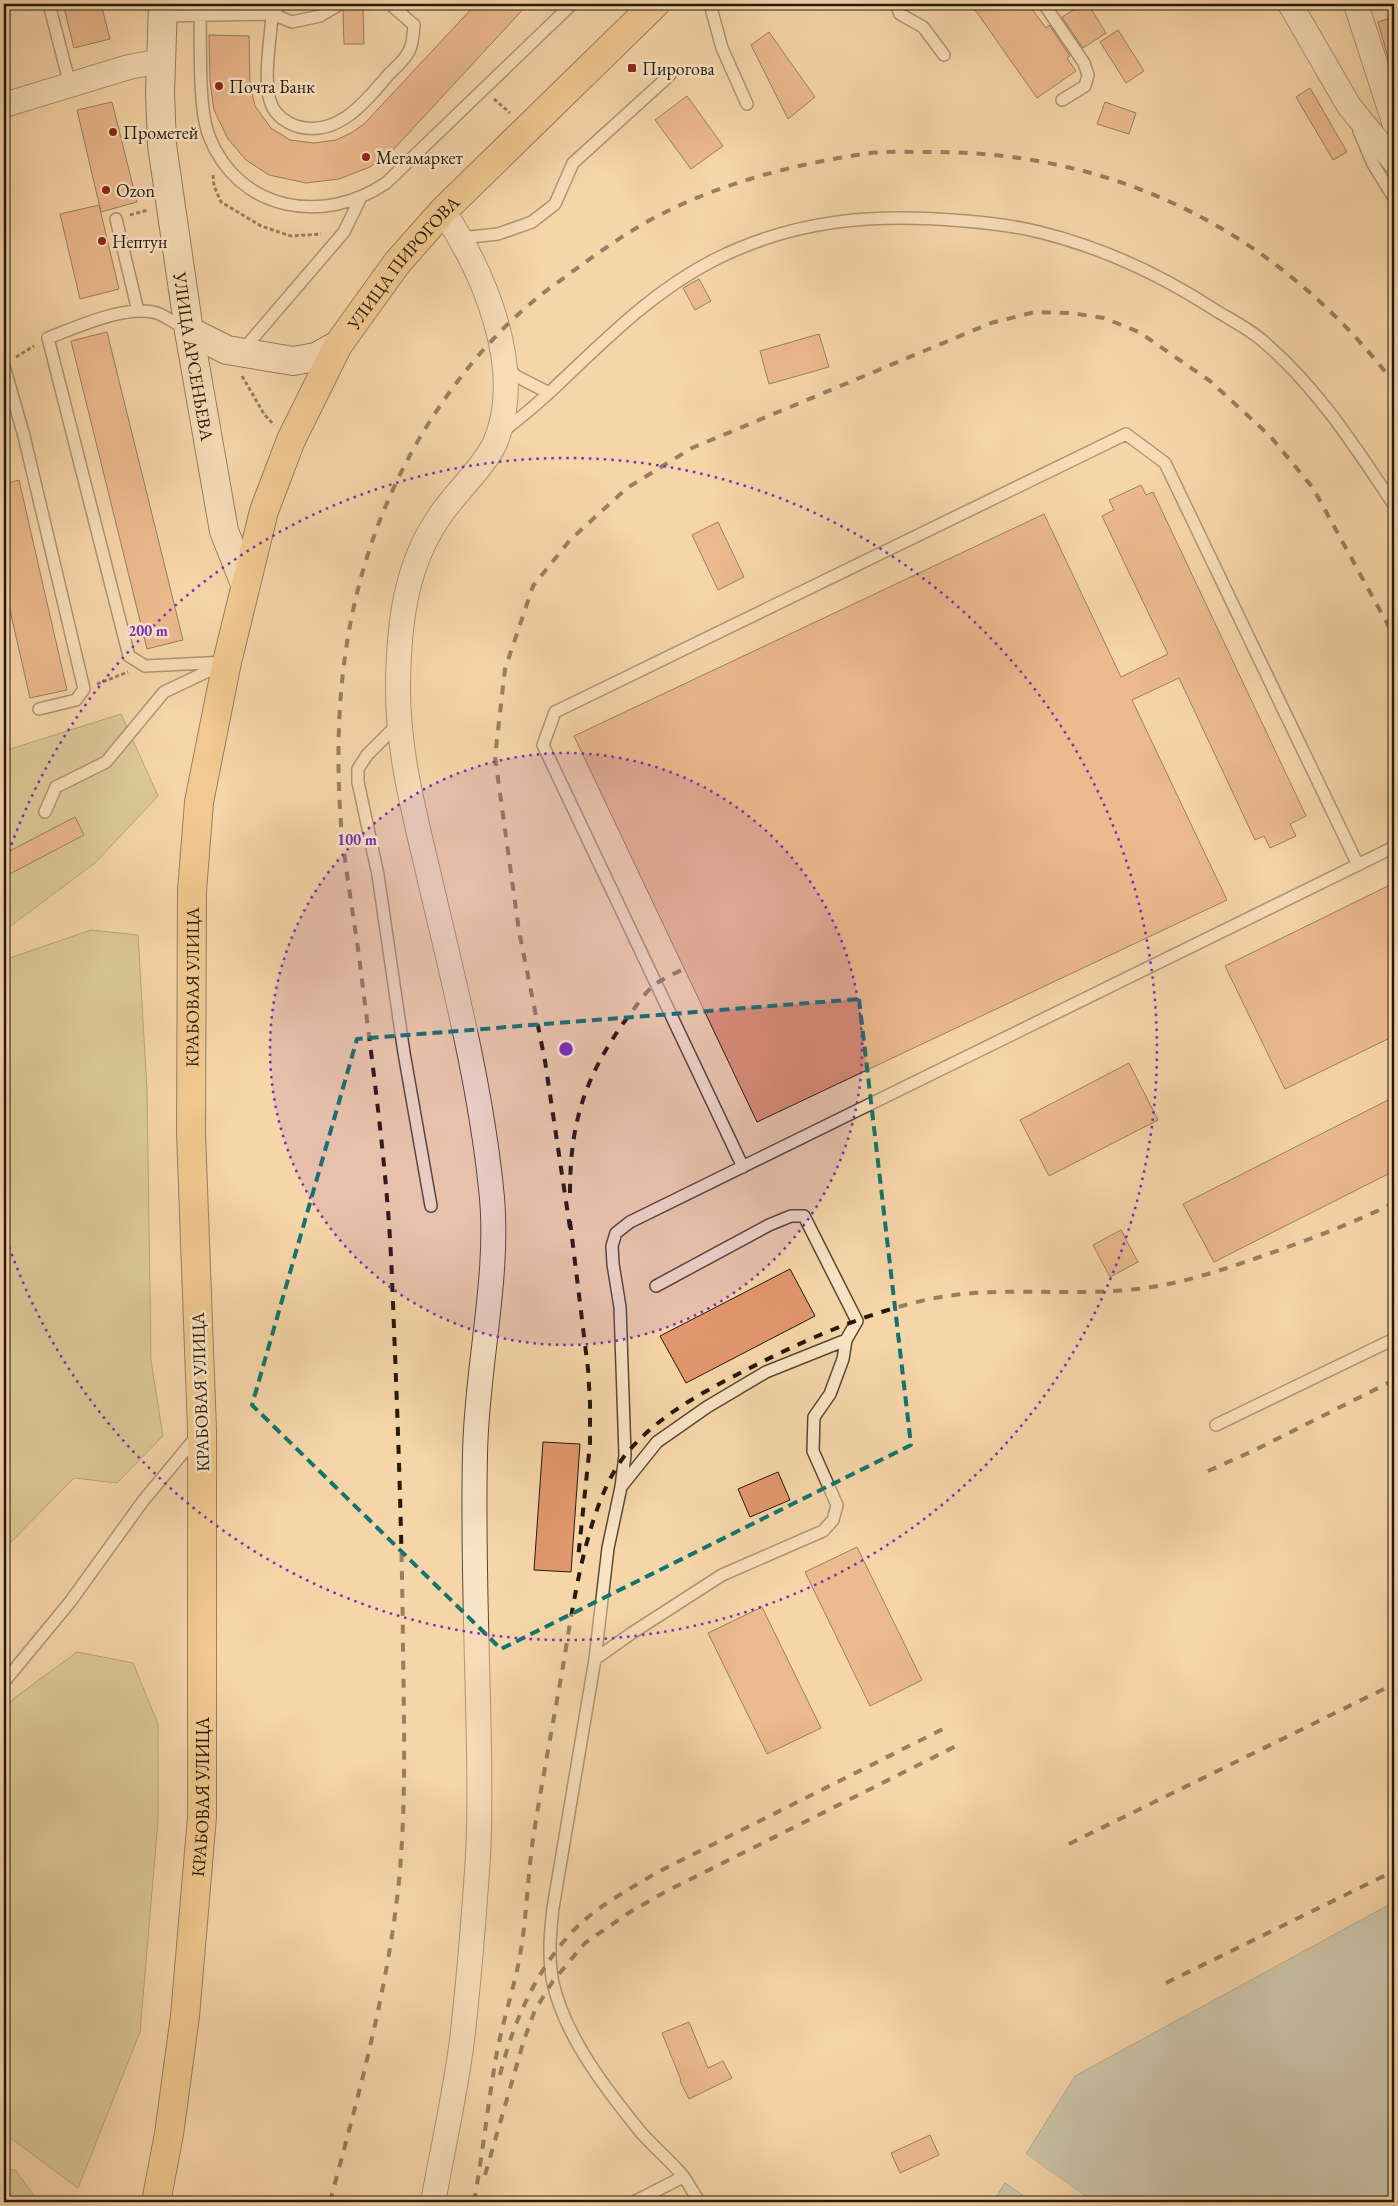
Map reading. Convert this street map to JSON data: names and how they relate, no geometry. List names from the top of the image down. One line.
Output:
{"streets":{"main road":["УЛИЦА ПИРОГОВА","УЛИЦА АРСЕНЬЕВА","КРАБОВАЯ УЛИЦА"]},"crossings":[["УЛИЦА ПИРОГОВА","УЛИЦА АРСЕНЬЕВА"],["УЛИЦА ПИРОГОВА","КРАБОВАЯ УЛИЦА"],["УЛИЦА АРСЕНЬЕВА","КРАБОВАЯ УЛИЦА"]],"places":{"transit":["Пирогова"],"other":["Почта Банк","Прометей","Мегамаркет","Ozon","Нептун"]},"rings":["200 m","100 m"]}
